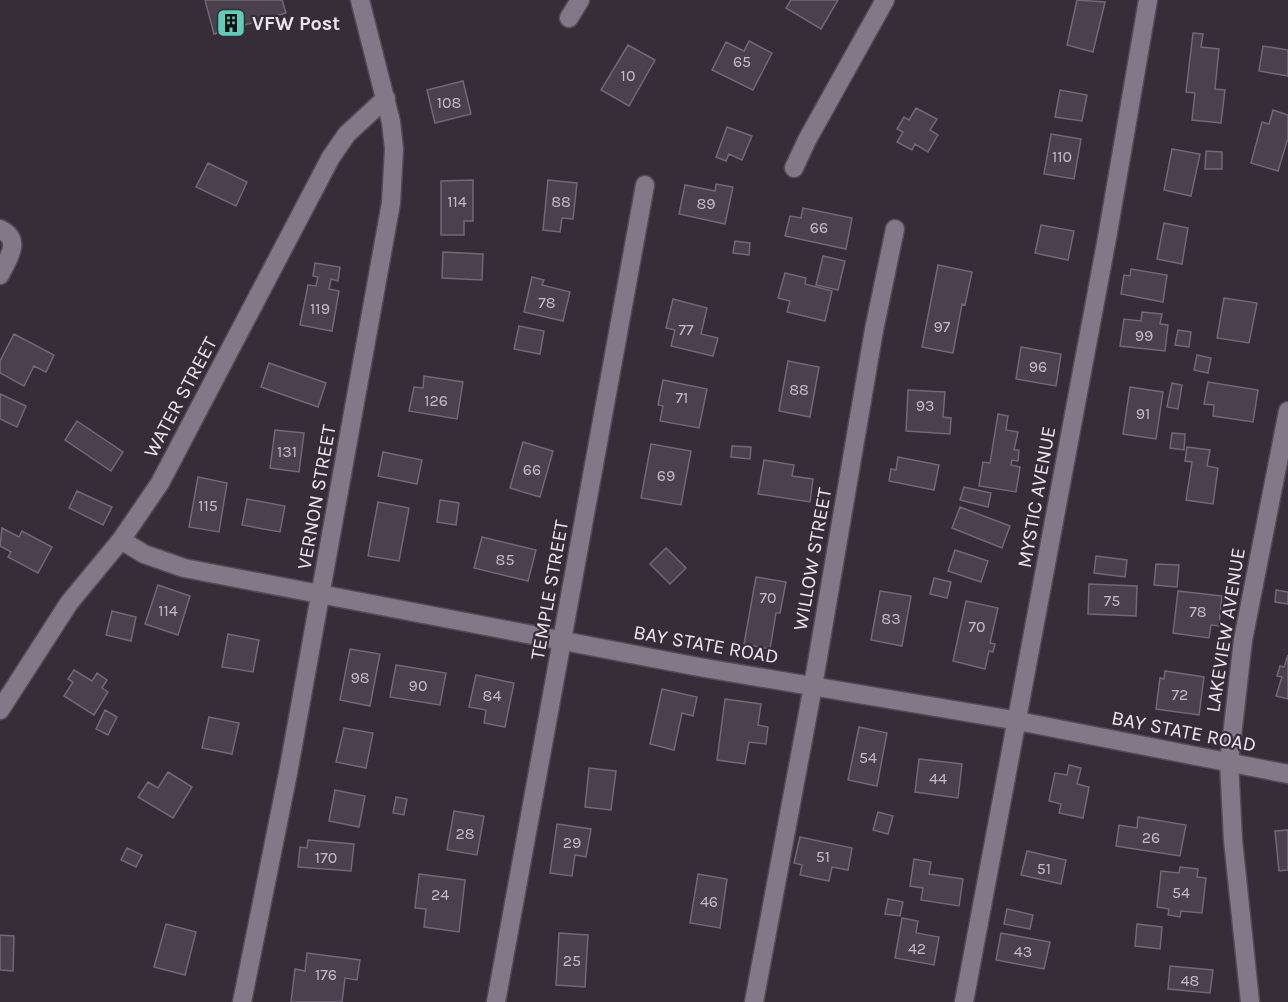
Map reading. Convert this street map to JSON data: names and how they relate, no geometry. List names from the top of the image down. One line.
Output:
{"streets":{"street":["WATER STREET","VERNON STREET","MYSTIC AVENUE","WILLOW STREET","TEMPLE STREET","LAKEVIEW AVENUE","BAY STATE ROAD"]},"crossings":[["WATER STREET","VERNON STREET"],["WATER STREET","BAY STATE ROAD"],["VERNON STREET","BAY STATE ROAD"],["MYSTIC AVENUE","BAY STATE ROAD"],["WILLOW STREET","BAY STATE ROAD"],["TEMPLE STREET","BAY STATE ROAD"],["LAKEVIEW AVENUE","BAY STATE ROAD"]],"places":{"building":["VFW Post"]},"house_numbers":["65","10","108","110","114","88","89","66","78","119","97","77","99","96","88","71","126","93","91","131","66","69","115","85","70","75","114","78","83","70","98","90","72","84","54","44","28","26","29","51","170","51","54","24","46","42","43","25","176","48"]}
